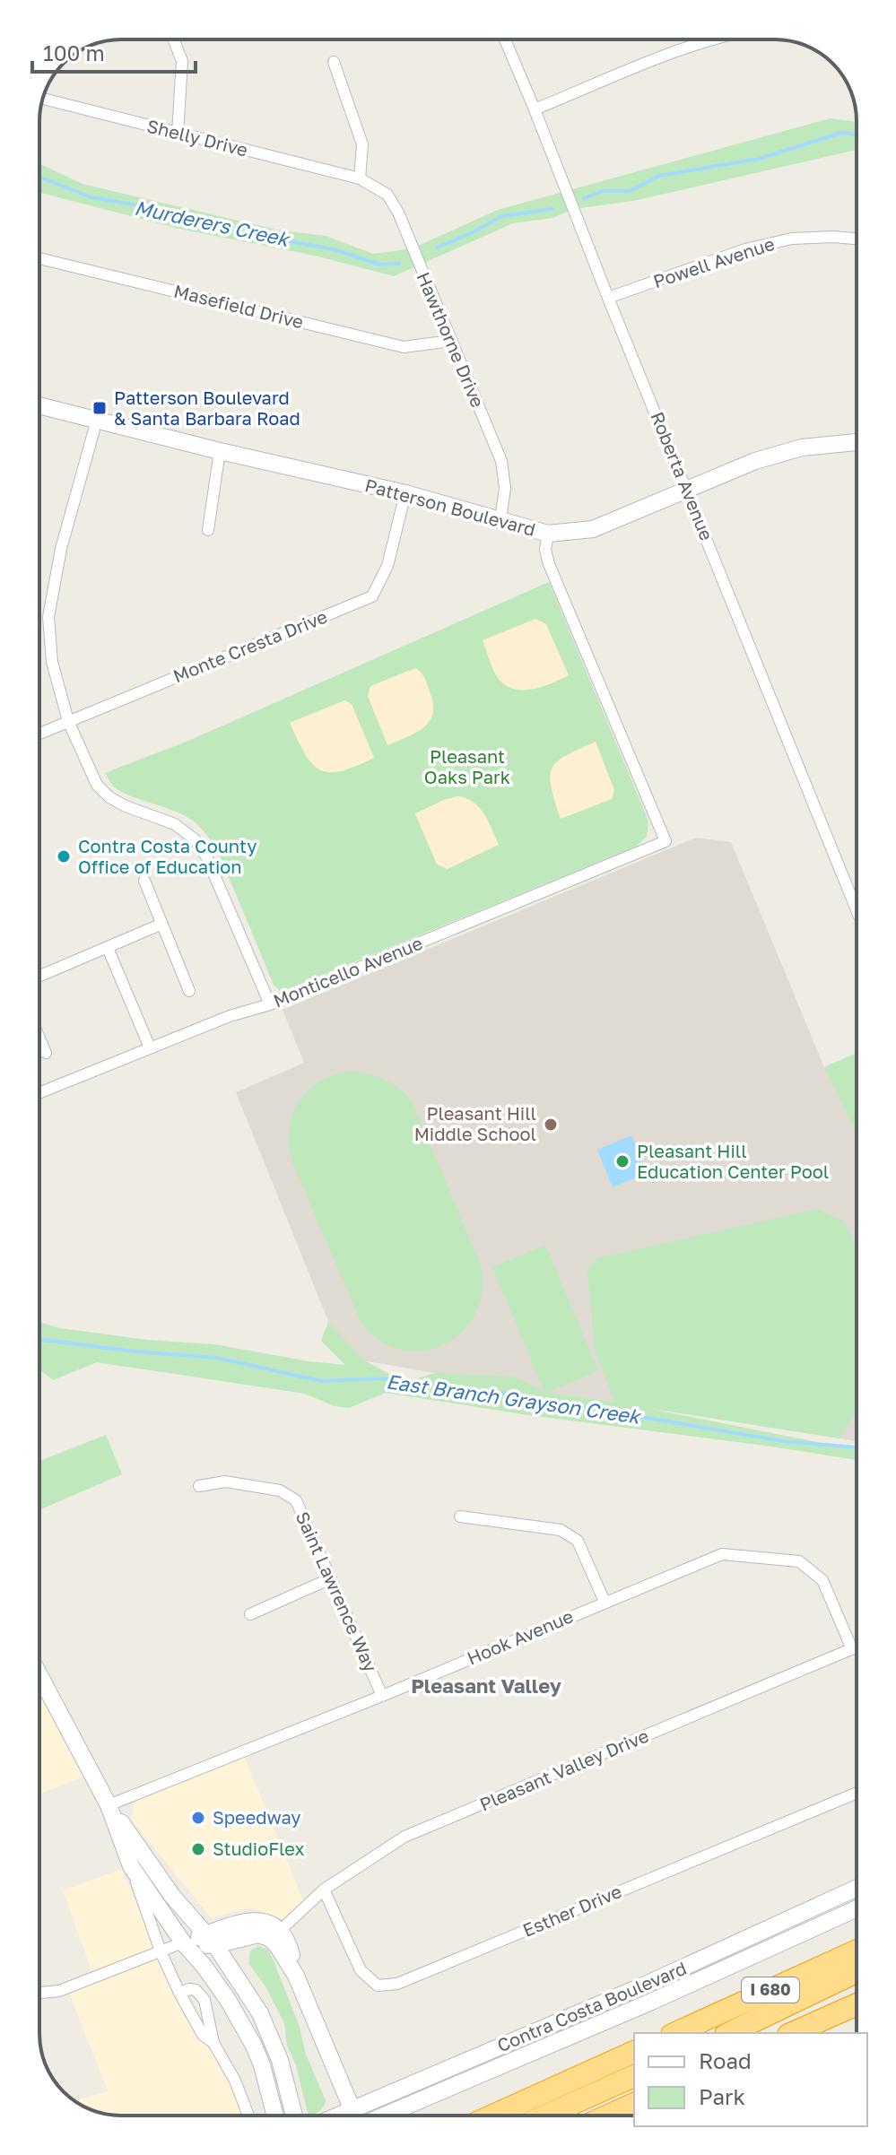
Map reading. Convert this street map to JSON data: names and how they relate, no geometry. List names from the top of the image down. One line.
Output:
{"streets":{"highway":["I 680"],"street":["Shelly Drive","Powell Avenue","Masefield Drive","Hawthorne Drive","Roberta Avenue","Patterson Boulevard","Monte Cresta Drive","Monticello Avenue","Saint Lawrence Way","Hook Avenue","Pleasant Valley Drive","Esther Drive","Contra Costa Boulevard"]},"crossings":[["Shelly Drive","Hawthorne Drive"],["Powell Avenue","Roberta Avenue"],["Masefield Drive","Hawthorne Drive"],["Hawthorne Drive","Patterson Boulevard"],["Roberta Avenue","Patterson Boulevard"],["Patterson Boulevard","Monte Cresta Drive"],["Patterson Boulevard","Monticello Avenue"],["Saint Lawrence Way","Hook Avenue"],["Hook Avenue","Pleasant Valley Drive"],["Pleasant Valley Drive","Esther Drive"]],"districts":["Pleasant Valley"],"water":["Murderers Creek","East Branch Grayson Creek"],"parks":["Pleasant Oaks Park"],"places":{"transit":["Patterson Boulevard & Santa Barbara Road"],"other":["Contra Costa County Office of Education","Pleasant Hill Middle School","Pleasant Hill Education Center Pool","Speedway","StudioFlex"]},"legend":["Road","Park"],"scale_bar":"100 m"}
